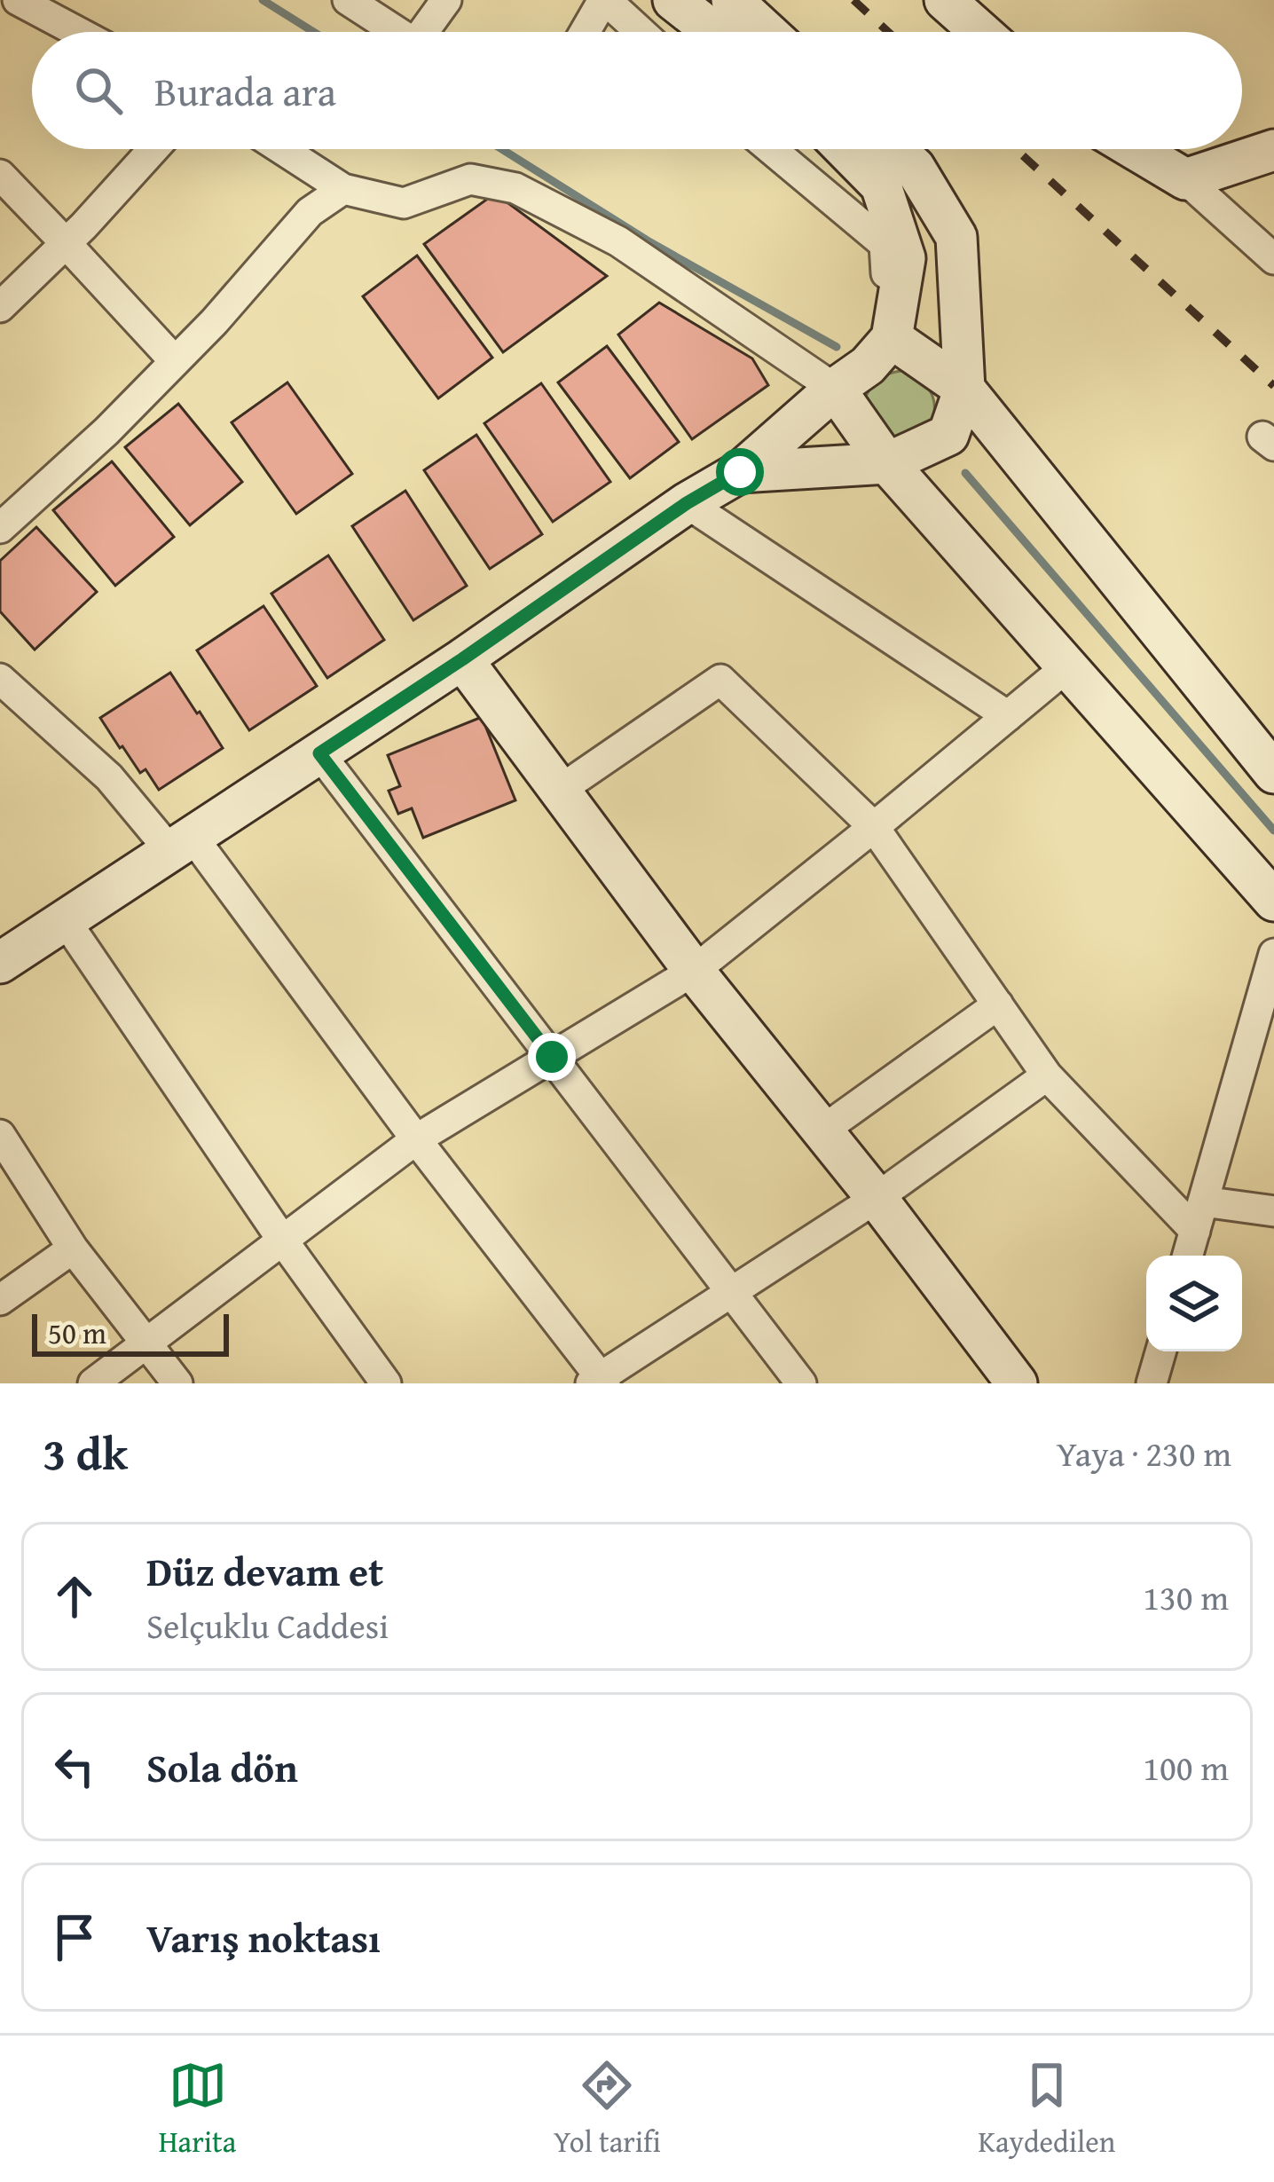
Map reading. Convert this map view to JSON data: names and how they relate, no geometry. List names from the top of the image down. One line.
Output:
{"scale_bar":"50 m","page":{"search":"Burada ara","scale":"50 m","heading":["3 dk","Yaya · 230 m"],"list":[["Düz devam et","Selçuklu Caddesi","130 m"],["Sola dön","100 m"],"Varış noktası"],"nav":["Harita","Yol tarifi","Kaydedilen"]}}
